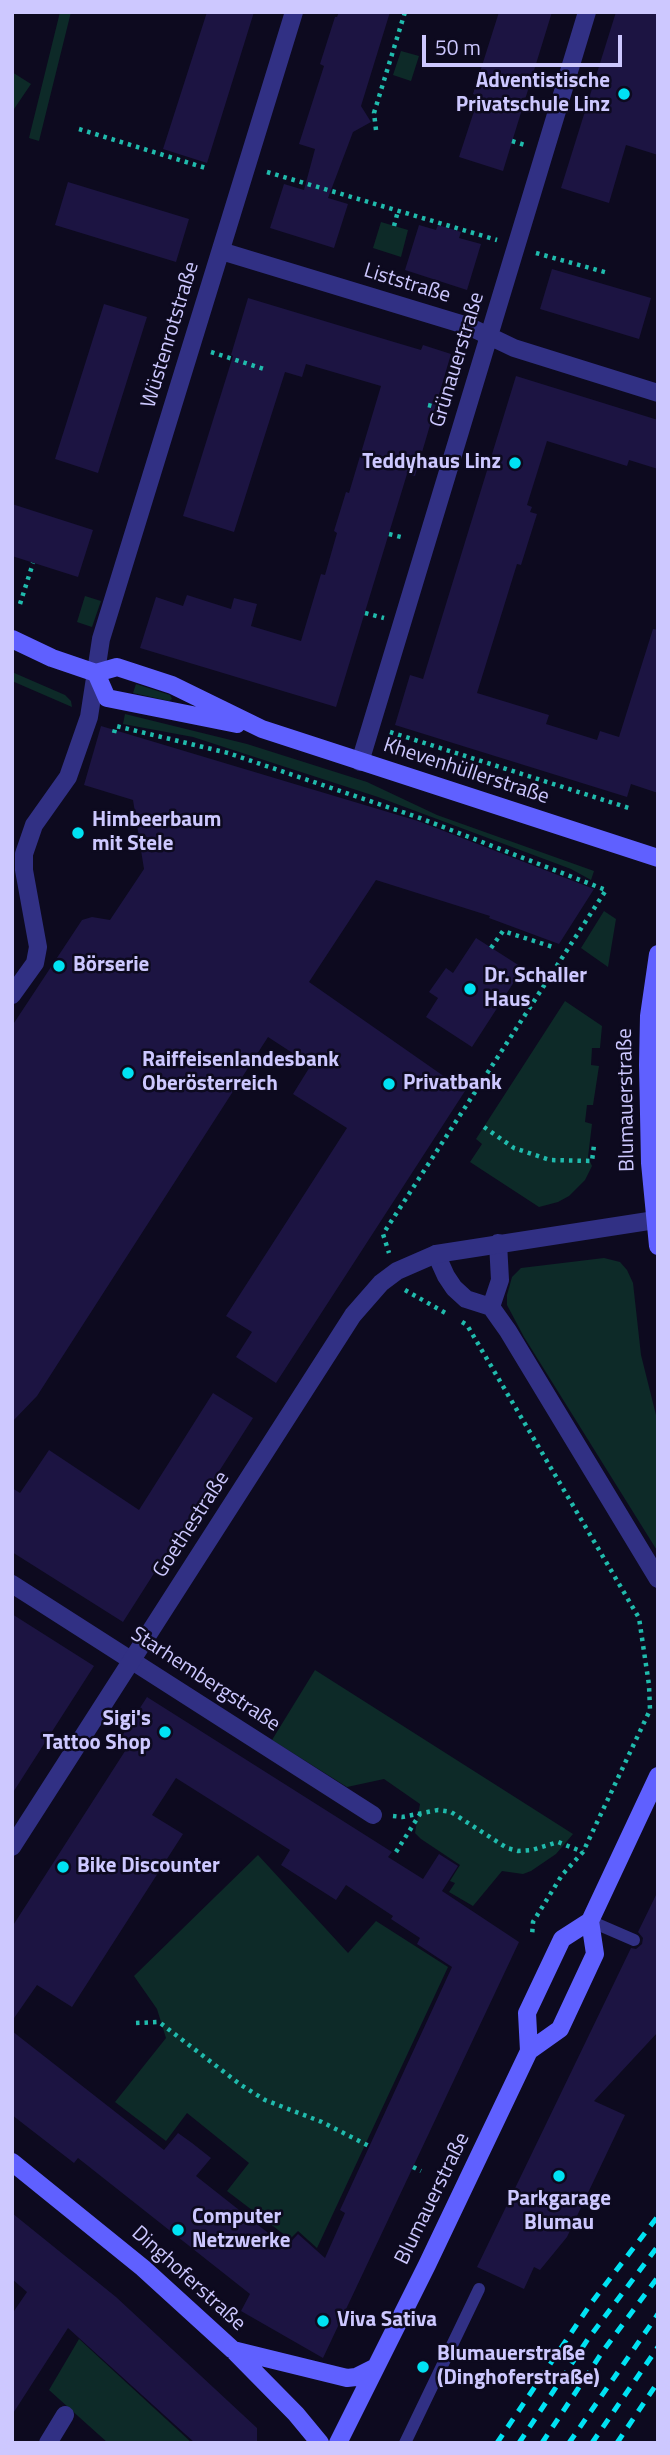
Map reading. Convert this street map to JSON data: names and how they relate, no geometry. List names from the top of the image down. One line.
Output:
{"streets":{"main road":["Khevenhüllerstraße","Blumauerstraße","Dinghoferstraße"],"street":["Liststraße","Wüstenrotstraße","Grünauerstraße","Goethestraße","Starhembergstraße"]},"crossings":[["Liststraße","Wüstenrotstraße"],["Liststraße","Grünauerstraße"],["Wüstenrotstraße","Khevenhüllerstraße"],["Grünauerstraße","Khevenhüllerstraße"],["Blumauerstraße","Goethestraße"],["Goethestraße","Starhembergstraße"]],"places":["Adventistische Privatschule Linz","Teddyhaus Linz","Himbeerbaum mit Stele","Börserie","Dr. Schaller Haus","Raiffeisenlandesbank Oberösterreich","Privatbank","Sigi's Tattoo Shop","Bike Discounter","Parkgarage Blumau","Computer Netzwerke","Viva Sativa","Blumauerstraße (Dinghoferstraße)"],"scale_bar":"50 m"}
